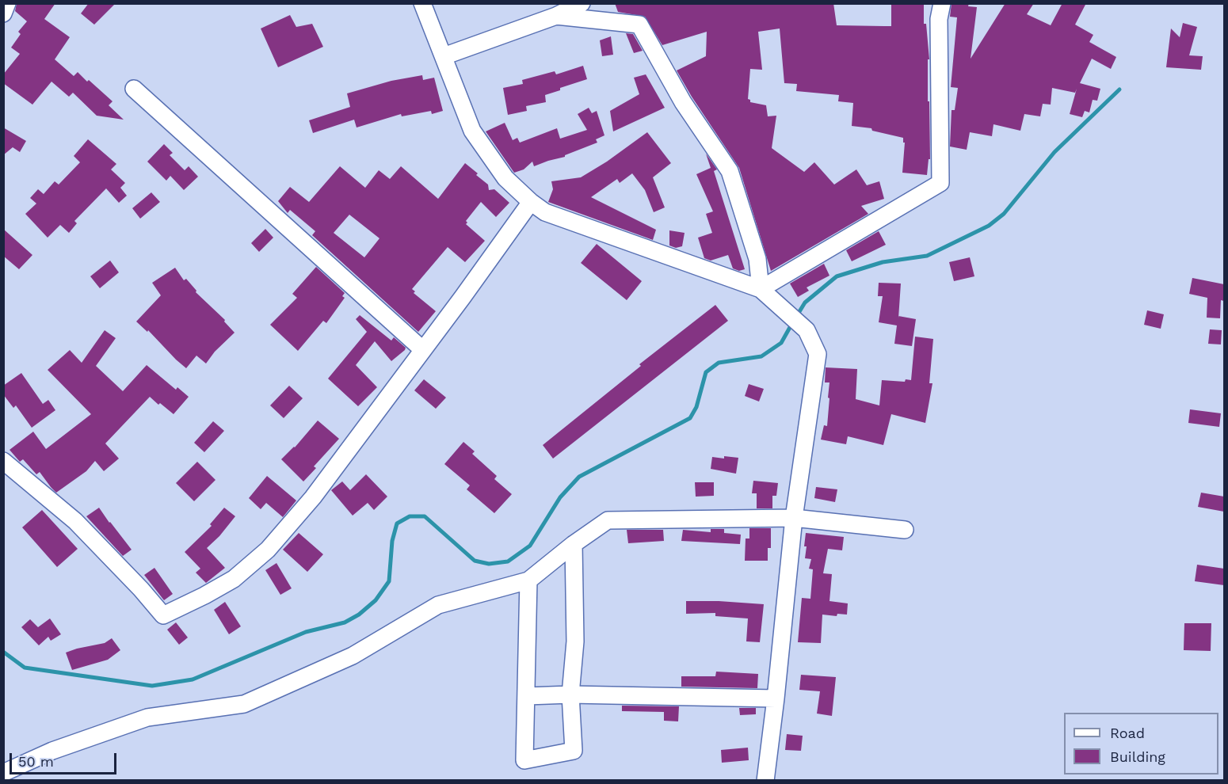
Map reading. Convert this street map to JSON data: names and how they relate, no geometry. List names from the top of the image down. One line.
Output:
{"legend":["Road","Building"],"scale_bar":"50 m"}
